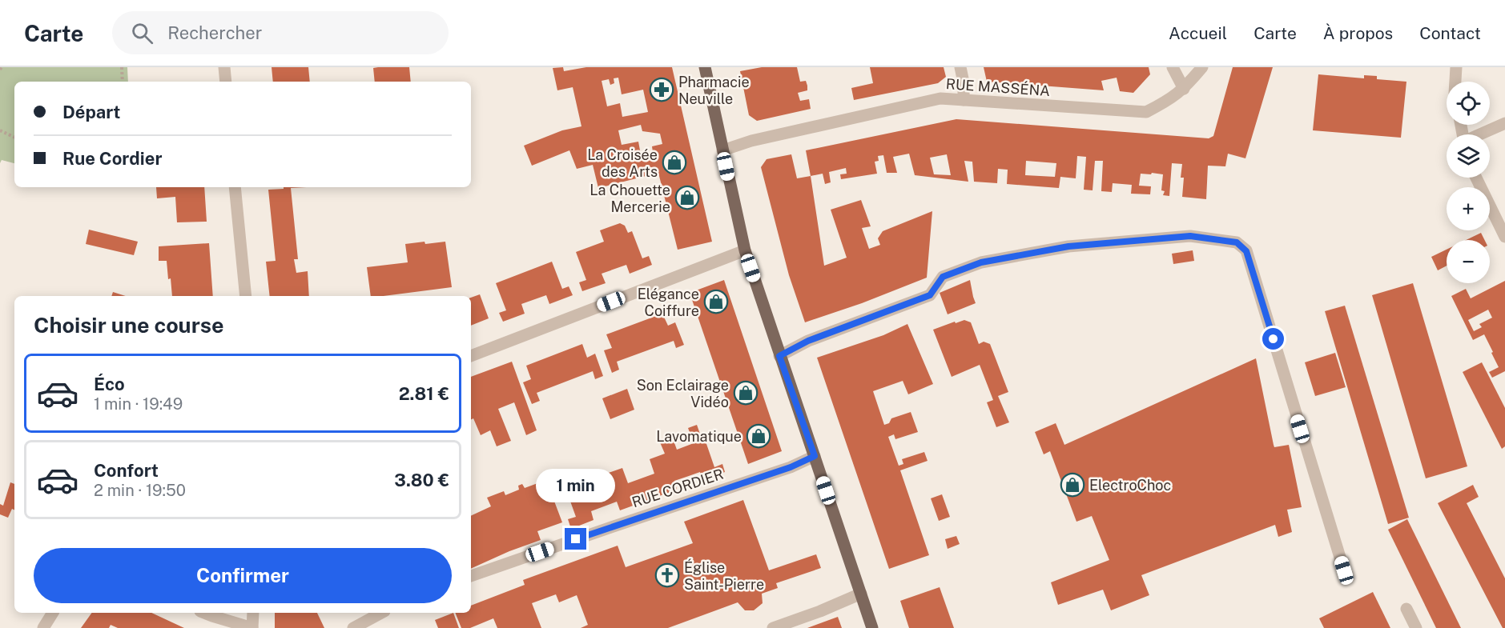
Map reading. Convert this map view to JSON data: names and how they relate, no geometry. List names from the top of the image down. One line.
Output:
{"streets":{"street":["RUE MASSÉNA","RUE CORDIER"]},"places":{"pharmacy":["Pharmacie Neuville"],"shop":["La Croisée des Arts","La Chouette Mercerie","Elégance Coiffure","Son Eclairage Vidéo","Lavomatique","ElectroChoc"],"church":["Église Saint-Pierre"]},"page":{"header":"Carte","search":"Rechercher","nav":["Accueil","Carte","À propos","Contact"],"map_buttons":["+","−"],"banner":["Départ","Rue Cordier"],"heading":"Choisir une course","list":[{"name":"Éco","note":"1 min · 19:49","value":"2.81 €"},{"name":"Confort","note":"2 min · 19:50","value":"3.80 €"}],"bubble":"1 min","buttons":"Confirmer"}}
